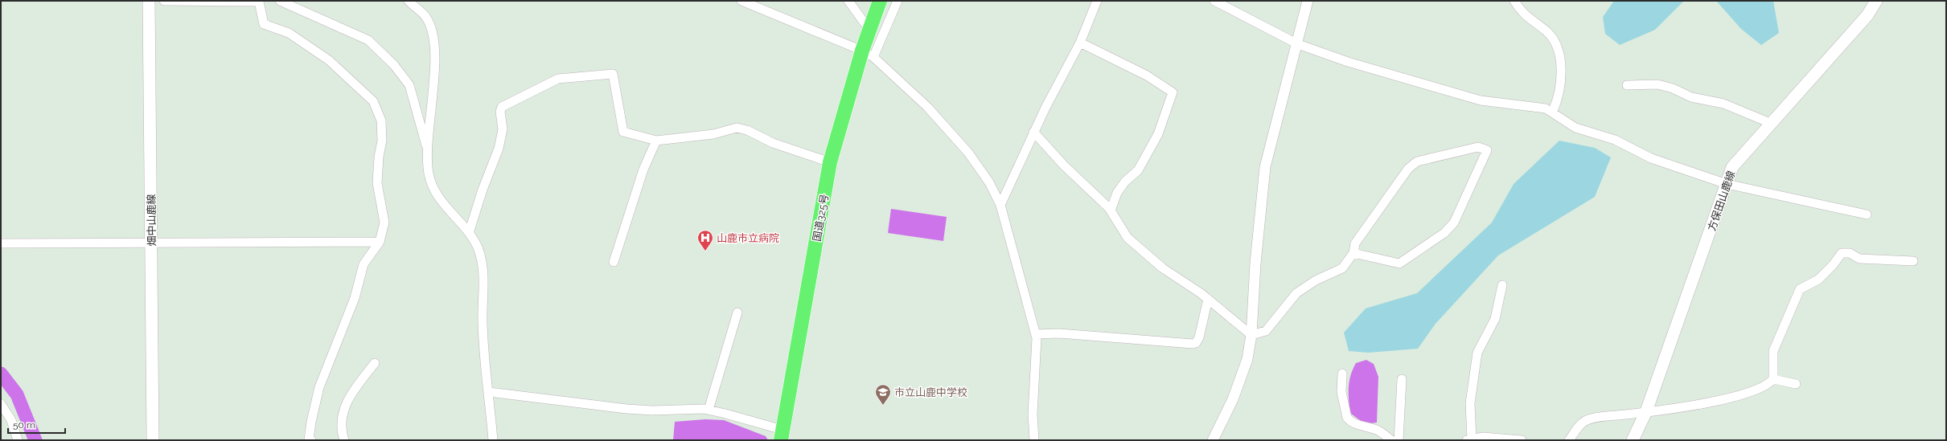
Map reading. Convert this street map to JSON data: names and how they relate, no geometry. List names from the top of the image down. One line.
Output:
{"streets":{"highway":["国道325号"],"main road":["方保田山鹿線","畑中山鹿線"]},"places":{"hospital":["山鹿市立病院"],"school or university":["市立山鹿中学校"]},"scale_bar":"50 m"}
